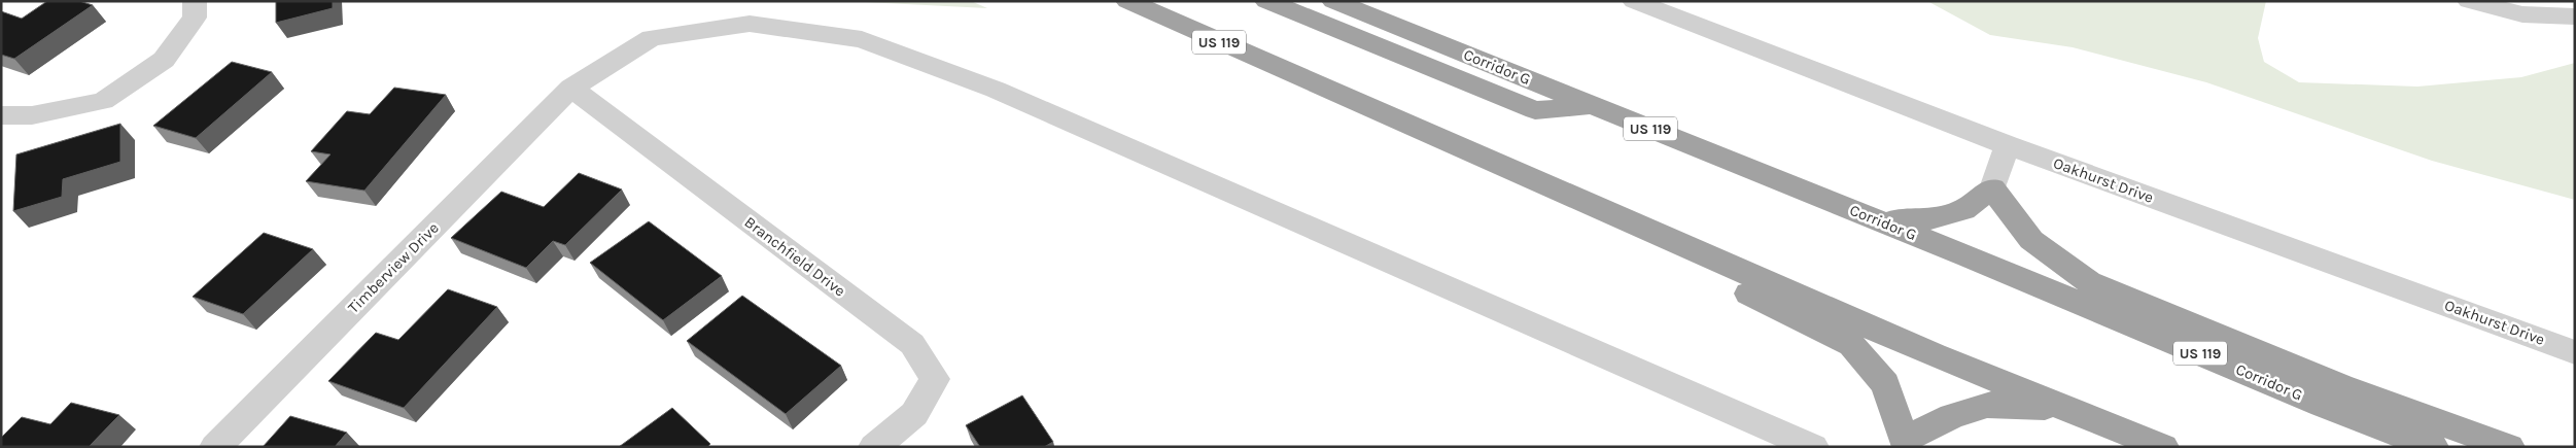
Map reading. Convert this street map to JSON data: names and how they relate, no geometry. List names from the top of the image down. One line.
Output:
{"streets":{"highway":["US 119","Corridor G"],"street":["Oakhurst Drive","Branchfield Drive","Timberview Drive"]},"crossings":[["Branchfield Drive","Timberview Drive"]]}
